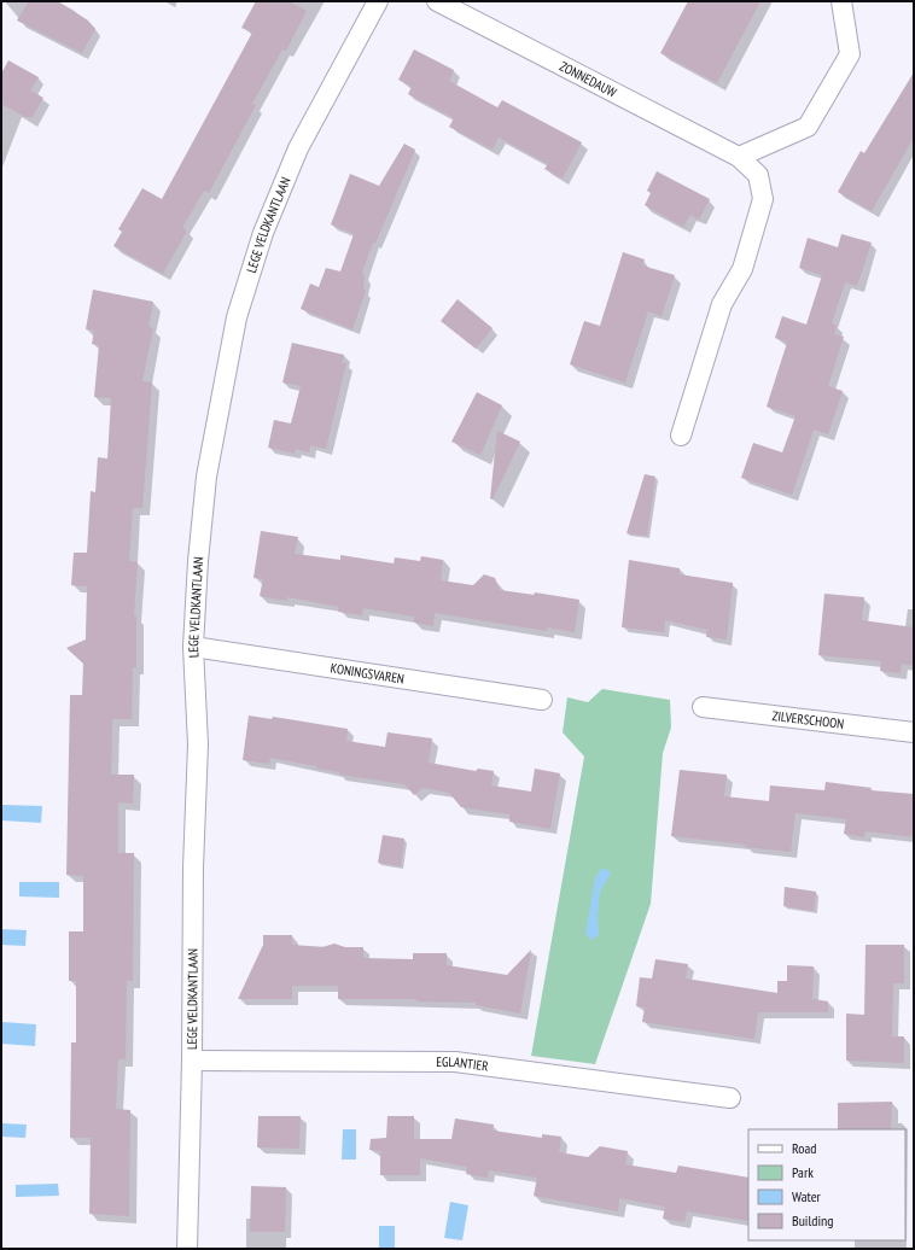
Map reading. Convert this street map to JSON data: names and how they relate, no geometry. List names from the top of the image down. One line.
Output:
{"streets":{"street":["ZONNEDAUW","LEGE VELDKANTLAAN","KONINGSVAREN","ZILVERSCHOON","EGLANTIER"]},"crossings":[["LEGE VELDKANTLAAN","KONINGSVAREN"],["LEGE VELDKANTLAAN","EGLANTIER"]],"legend":["Road","Park","Water","Building"]}
